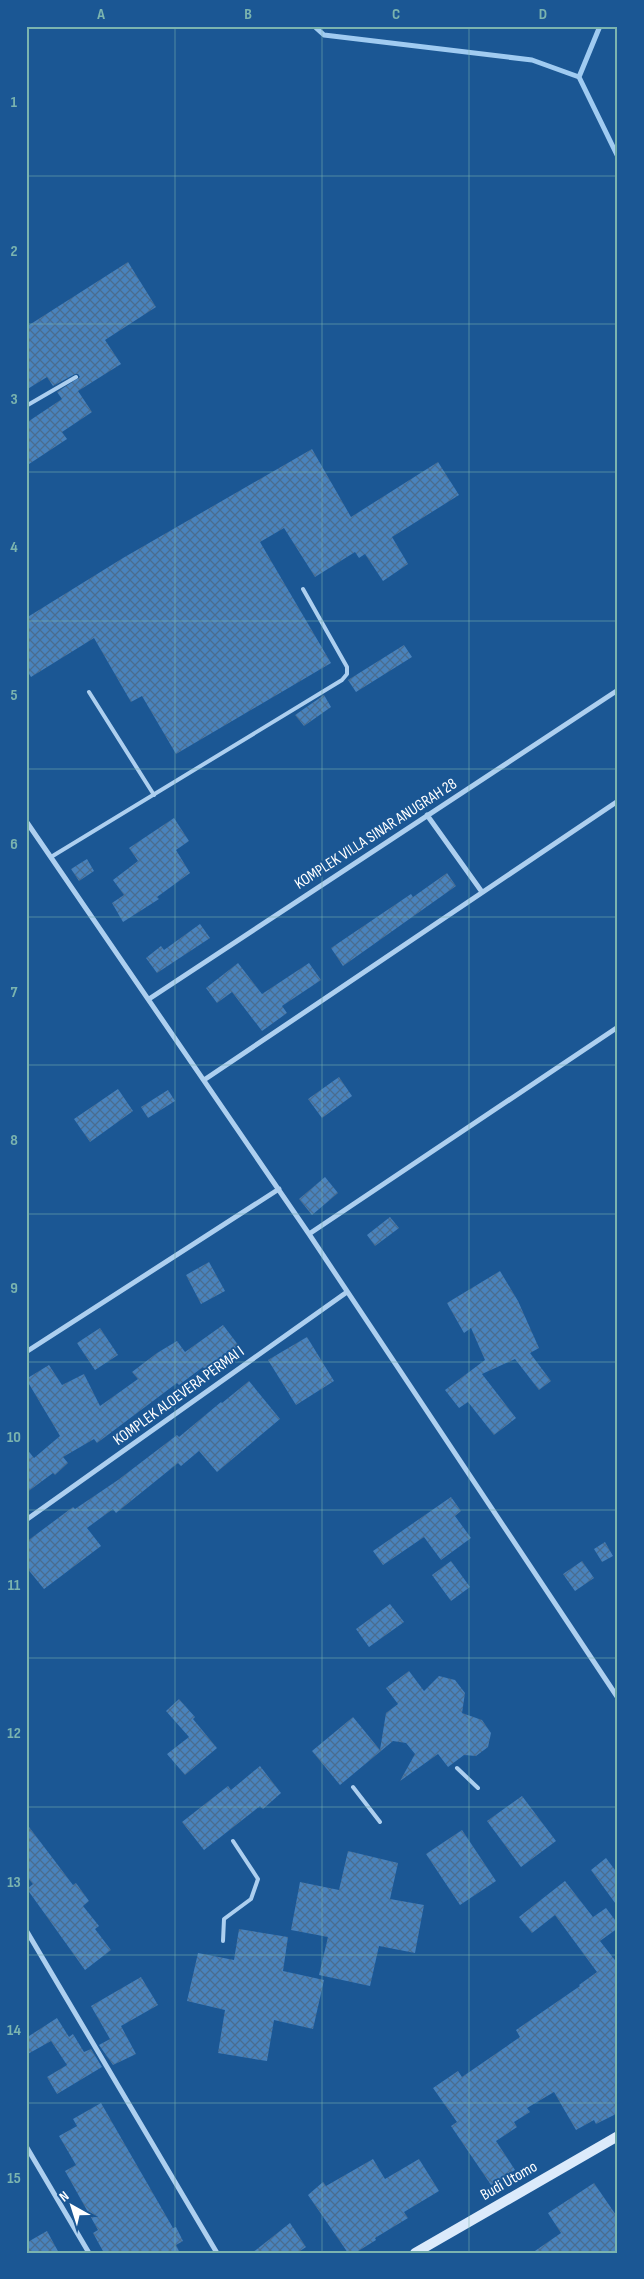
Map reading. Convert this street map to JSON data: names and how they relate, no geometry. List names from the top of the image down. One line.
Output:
{"streets":{"street":["KOMPLEK VILLA SINAR ANUGRAH 28","KOMPLEK ALOEVERA PERMAI I","Budi Utomo"]},"north":"top left","grid":{"columns":["A","B","C","D"],"rows":["1","2","3","4","5","6","7","8","9","10","11","12","13","14","15"]}}
